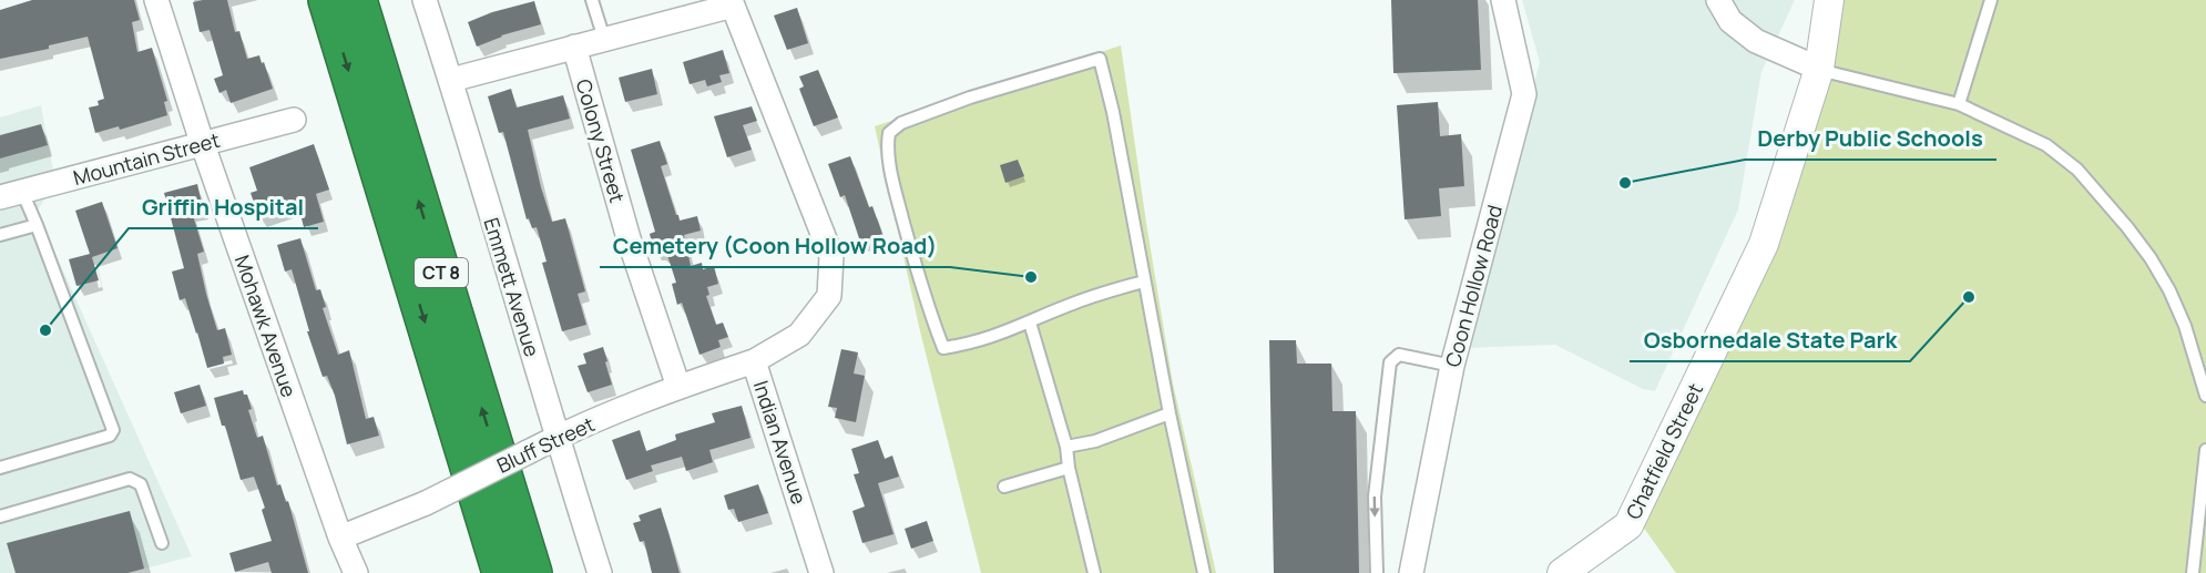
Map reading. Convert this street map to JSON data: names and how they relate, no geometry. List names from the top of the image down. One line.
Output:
{"streets":{"highway":["CT 8"],"street":["Colony Street","Mountain Street","Coon Hollow Road","Emmett Avenue","Mohawk Avenue","Indian Avenue","Bluff Street","Chatfield Street"]},"crossings":[["Colony Street","Bluff Street"],["Mountain Street","Mohawk Avenue"],["Emmett Avenue","Bluff Street"],["Mohawk Avenue","Bluff Street"],["Indian Avenue","Bluff Street"]],"places":["Derby Public Schools","Cemetery (Coon Hollow Road)","Osbornedale State Park","Griffin Hospital"]}
